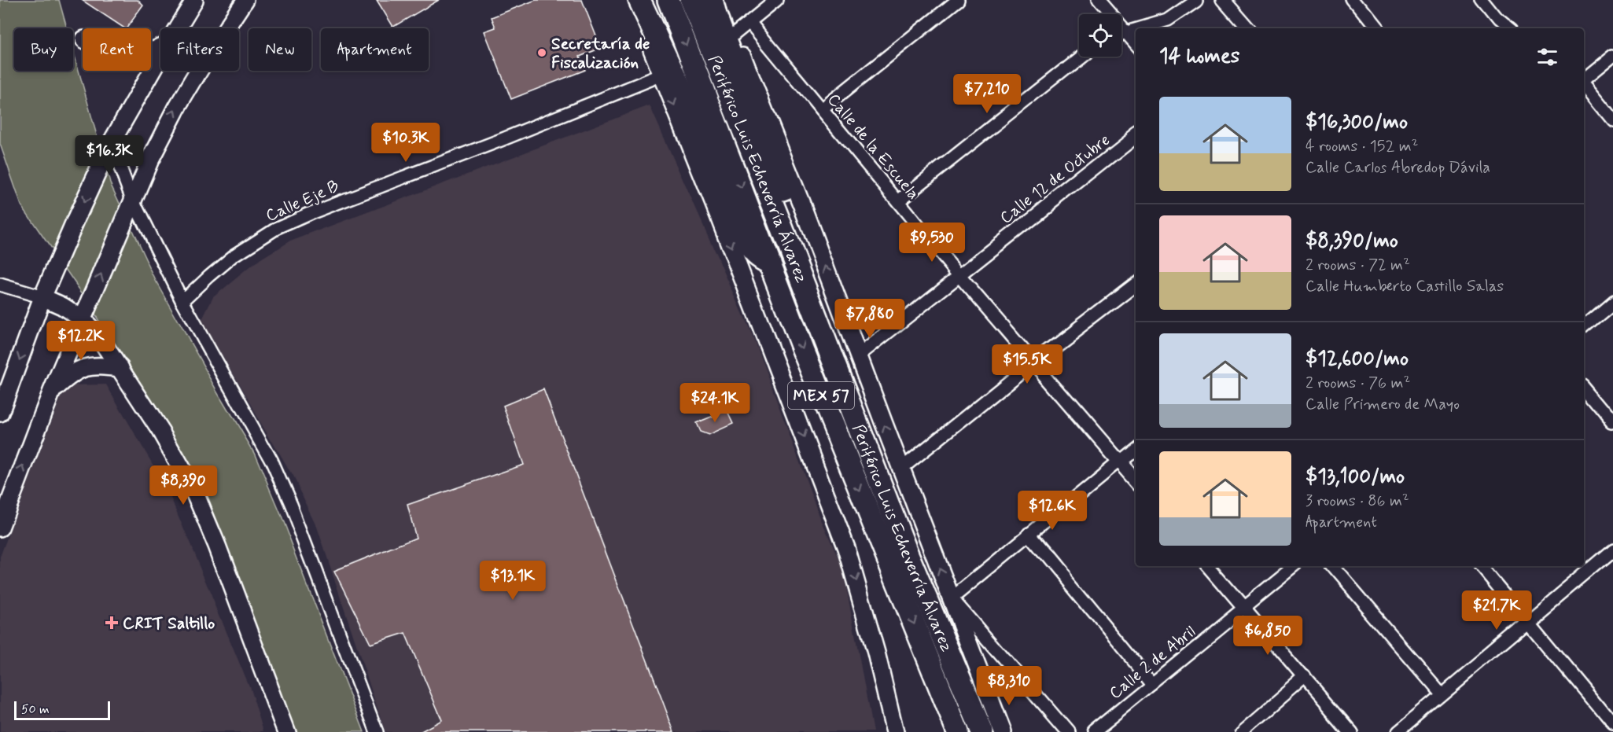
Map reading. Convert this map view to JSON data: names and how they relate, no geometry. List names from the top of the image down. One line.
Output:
{"streets":{"highway":["Periférico Luis Echeverría Álvarez","MEX 57"],"street":["Calle de la Escuela","Calle 12 de Octubre","Calle Eje B","Calle 2 de Abril"]},"crossings":[["Calle de la Escuela","Calle 12 de Octubre"]],"places":{"other":["Secretaría de Fiscalización"],"health":["CRIT Saltillo"]},"scale_bar":"50 m","page":{"chip":["Buy","Rent","Filters","New","Apartment"],"heading":"14 homes","price":["$7,210","$10.3K","$16.3K","$9,530","$7,880","$12.2K","$15.5K","$24.1K","$8,390","$12.6K","$13.1K","$21.7K","$6,850","$8,310"],"list":[{"name":"$16,300/mo","note":"4 rooms · 152 m² · Calle Carlos Abredop Dávila"},{"name":"$8,390/mo","note":"2 rooms · 72 m² · Calle Humberto Castillo Salas"},{"name":"$12,600/mo","note":"2 rooms · 76 m² · Calle Primero de Mayo"},{"name":"$13,100/mo","note":"3 rooms · 86 m² · Apartment"}],"scale":"50 m"}}
